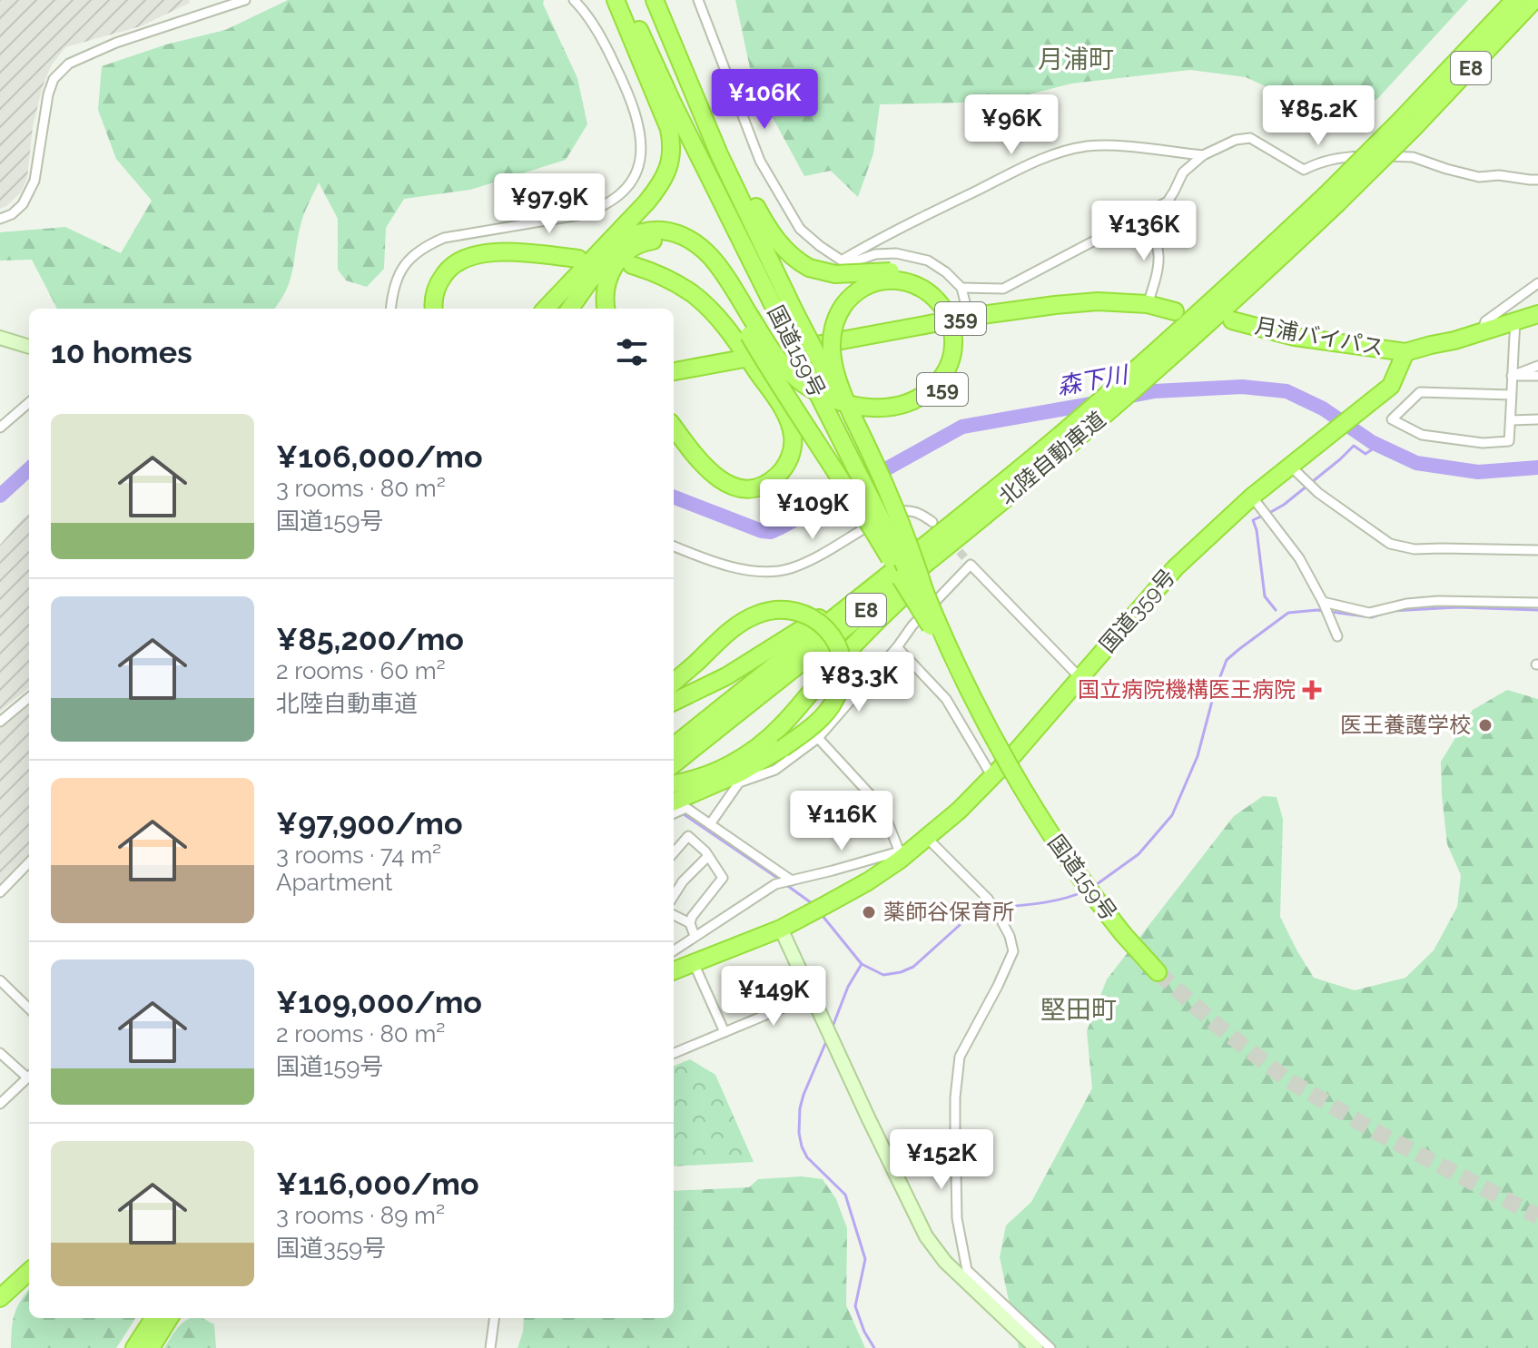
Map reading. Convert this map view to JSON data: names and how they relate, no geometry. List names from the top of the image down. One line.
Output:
{"streets":{"highway":["E8","359","月浦バイパス","国道159号","159","北陸自動車道","国道359号"]},"crossings":[["月浦バイパス","国道359号"],["国道159号","159"]],"districts":["月浦町","堅田町"],"water":["森下川"],"places":{"health":["国立病院機構医王病院"],"other":["医王養護学校","薬師谷保育所"]},"page":{"price":["¥106K","¥85.2K","¥96K","¥97.9K","¥136K","¥109K","¥83.3K","¥116K","¥149K","¥152K"],"heading":"10 homes","list":[{"name":"¥106,000/mo","note":"3 rooms · 80 m² · 国道159号"},{"name":"¥85,200/mo","note":"2 rooms · 60 m² · 北陸自動車道"},{"name":"¥97,900/mo","note":"3 rooms · 74 m² · Apartment"},{"name":"¥109,000/mo","note":"2 rooms · 80 m² · 国道159号"},{"name":"¥116,000/mo","note":"3 rooms · 89 m² · 国道359号"}]}}
